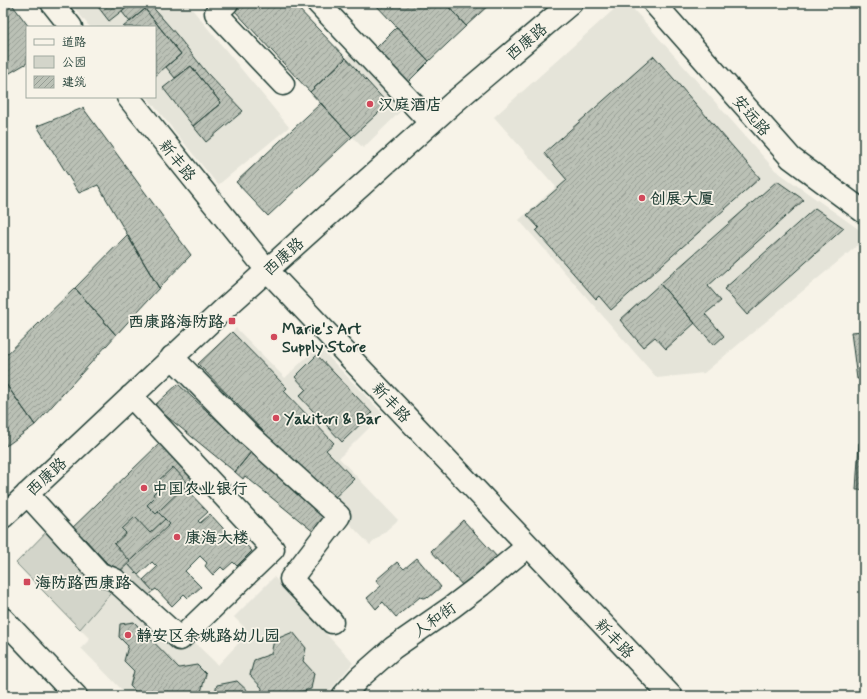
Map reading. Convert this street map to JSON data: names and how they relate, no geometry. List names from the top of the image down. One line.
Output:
{"streets":{"street":["西康路","安远路","新丰路","人和街"]},"crossings":[["西康路","新丰路"],["新丰路","人和街"]],"places":{"other":["汉庭酒店","创展大厦","Marie's Art Supply Store","Yakitori & Bar","中国农业银行","康海大楼","静安区余姚路幼儿园"],"transit":["西康路海防路","海防路西康路"]},"legend":["道路","公园","建筑"]}
